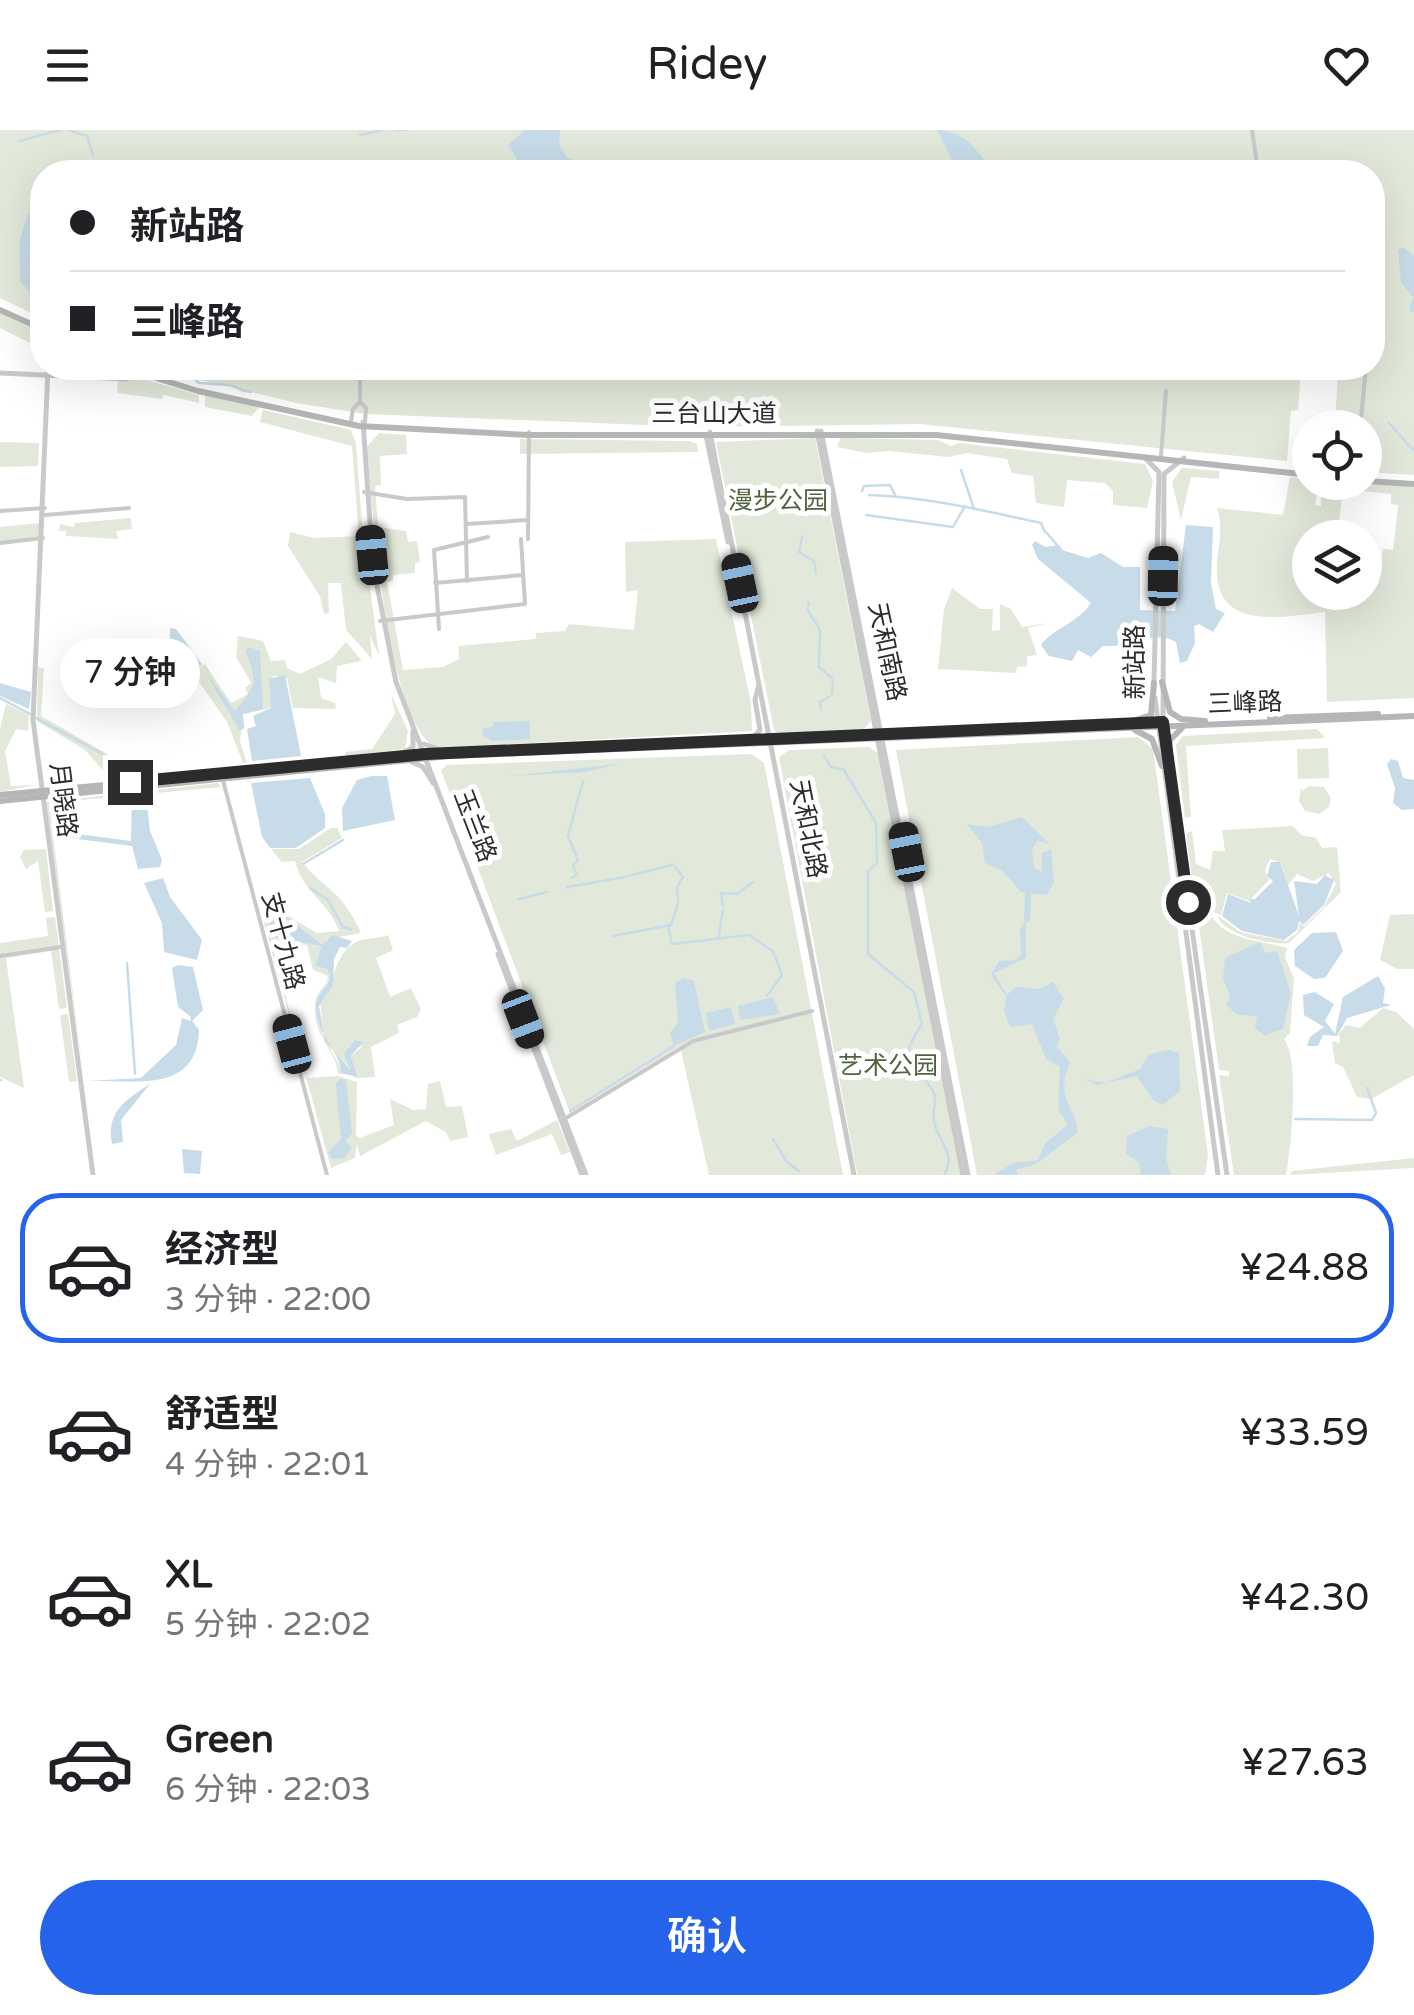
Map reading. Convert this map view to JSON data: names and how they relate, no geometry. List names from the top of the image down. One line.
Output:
{"streets":{"main road":["三台山大道","三峰路"],"street":["天和南路","新站路","月晓路","玉兰路","天和北路","支十九路"]},"crossings":[["三台山大道","天和南路"],["三台山大道","新站路"],["三台山大道","玉兰路"],["三台山大道","天和北路"],["天和南路","三峰路"],["新站路","三峰路"],["三峰路","月晓路"],["三峰路","玉兰路"],["三峰路","天和北路"],["三峰路","支十九路"]],"parks":["漫步公园","艺术公园"],"page":{"header":"Ridey","banner":["新站路","三峰路"],"bubble":"7 分钟","list":[{"name":"经济型","note":"3 分钟 · 22:00","value":"¥24.88"},{"name":"舒适型","note":"4 分钟 · 22:01","value":"¥33.59"},{"name":"XL","note":"5 分钟 · 22:02","value":"¥42.30"},{"name":"Green","note":"6 分钟 · 22:03","value":"¥27.63"}],"buttons":"确认"}}
